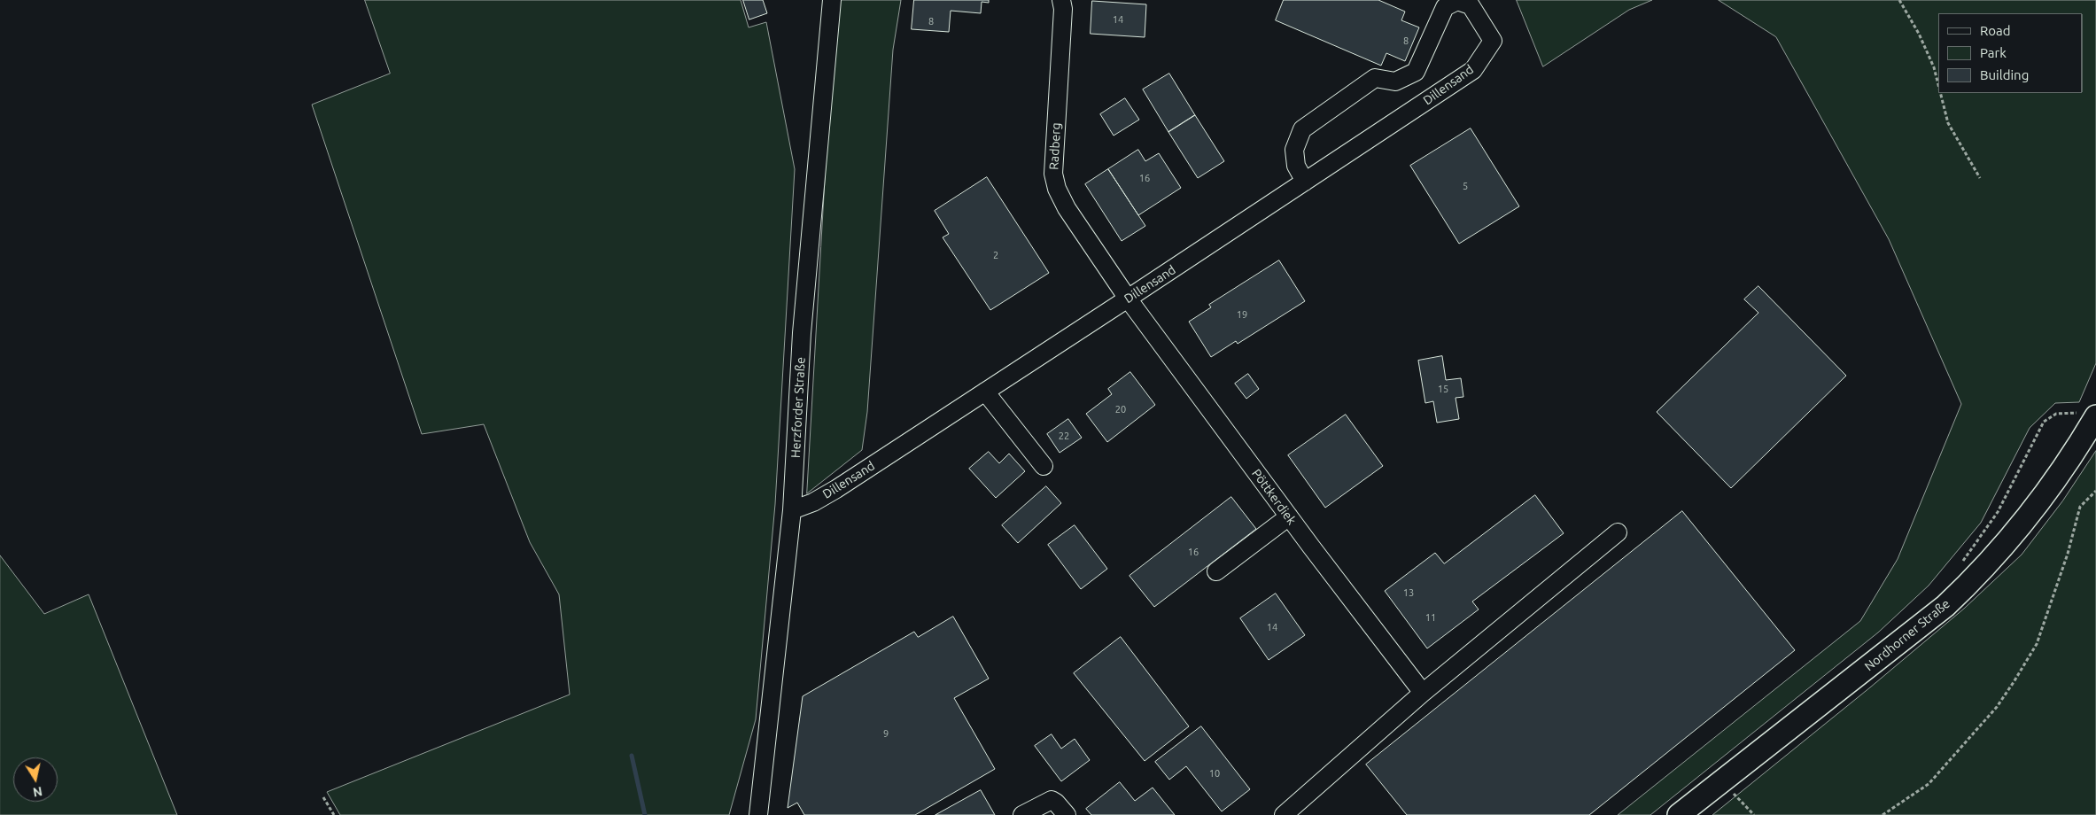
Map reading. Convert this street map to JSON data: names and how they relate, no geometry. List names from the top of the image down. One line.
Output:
{"streets":{"main road":["Nordhorner Straße"],"street":["Dillensand","Radberg","Herzforder Straße","Pöttkerdiek"]},"crossings":[["Dillensand","Radberg"],["Dillensand","Herzforder Straße"],["Dillensand","Pöttkerdiek"],["Radberg","Pöttkerdiek"]],"house_numbers":["14","8","8","16","5","2","19","15","20","22","16","13","11","14","9","10"],"legend":["Road","Park","Building"],"north":"bottom"}
